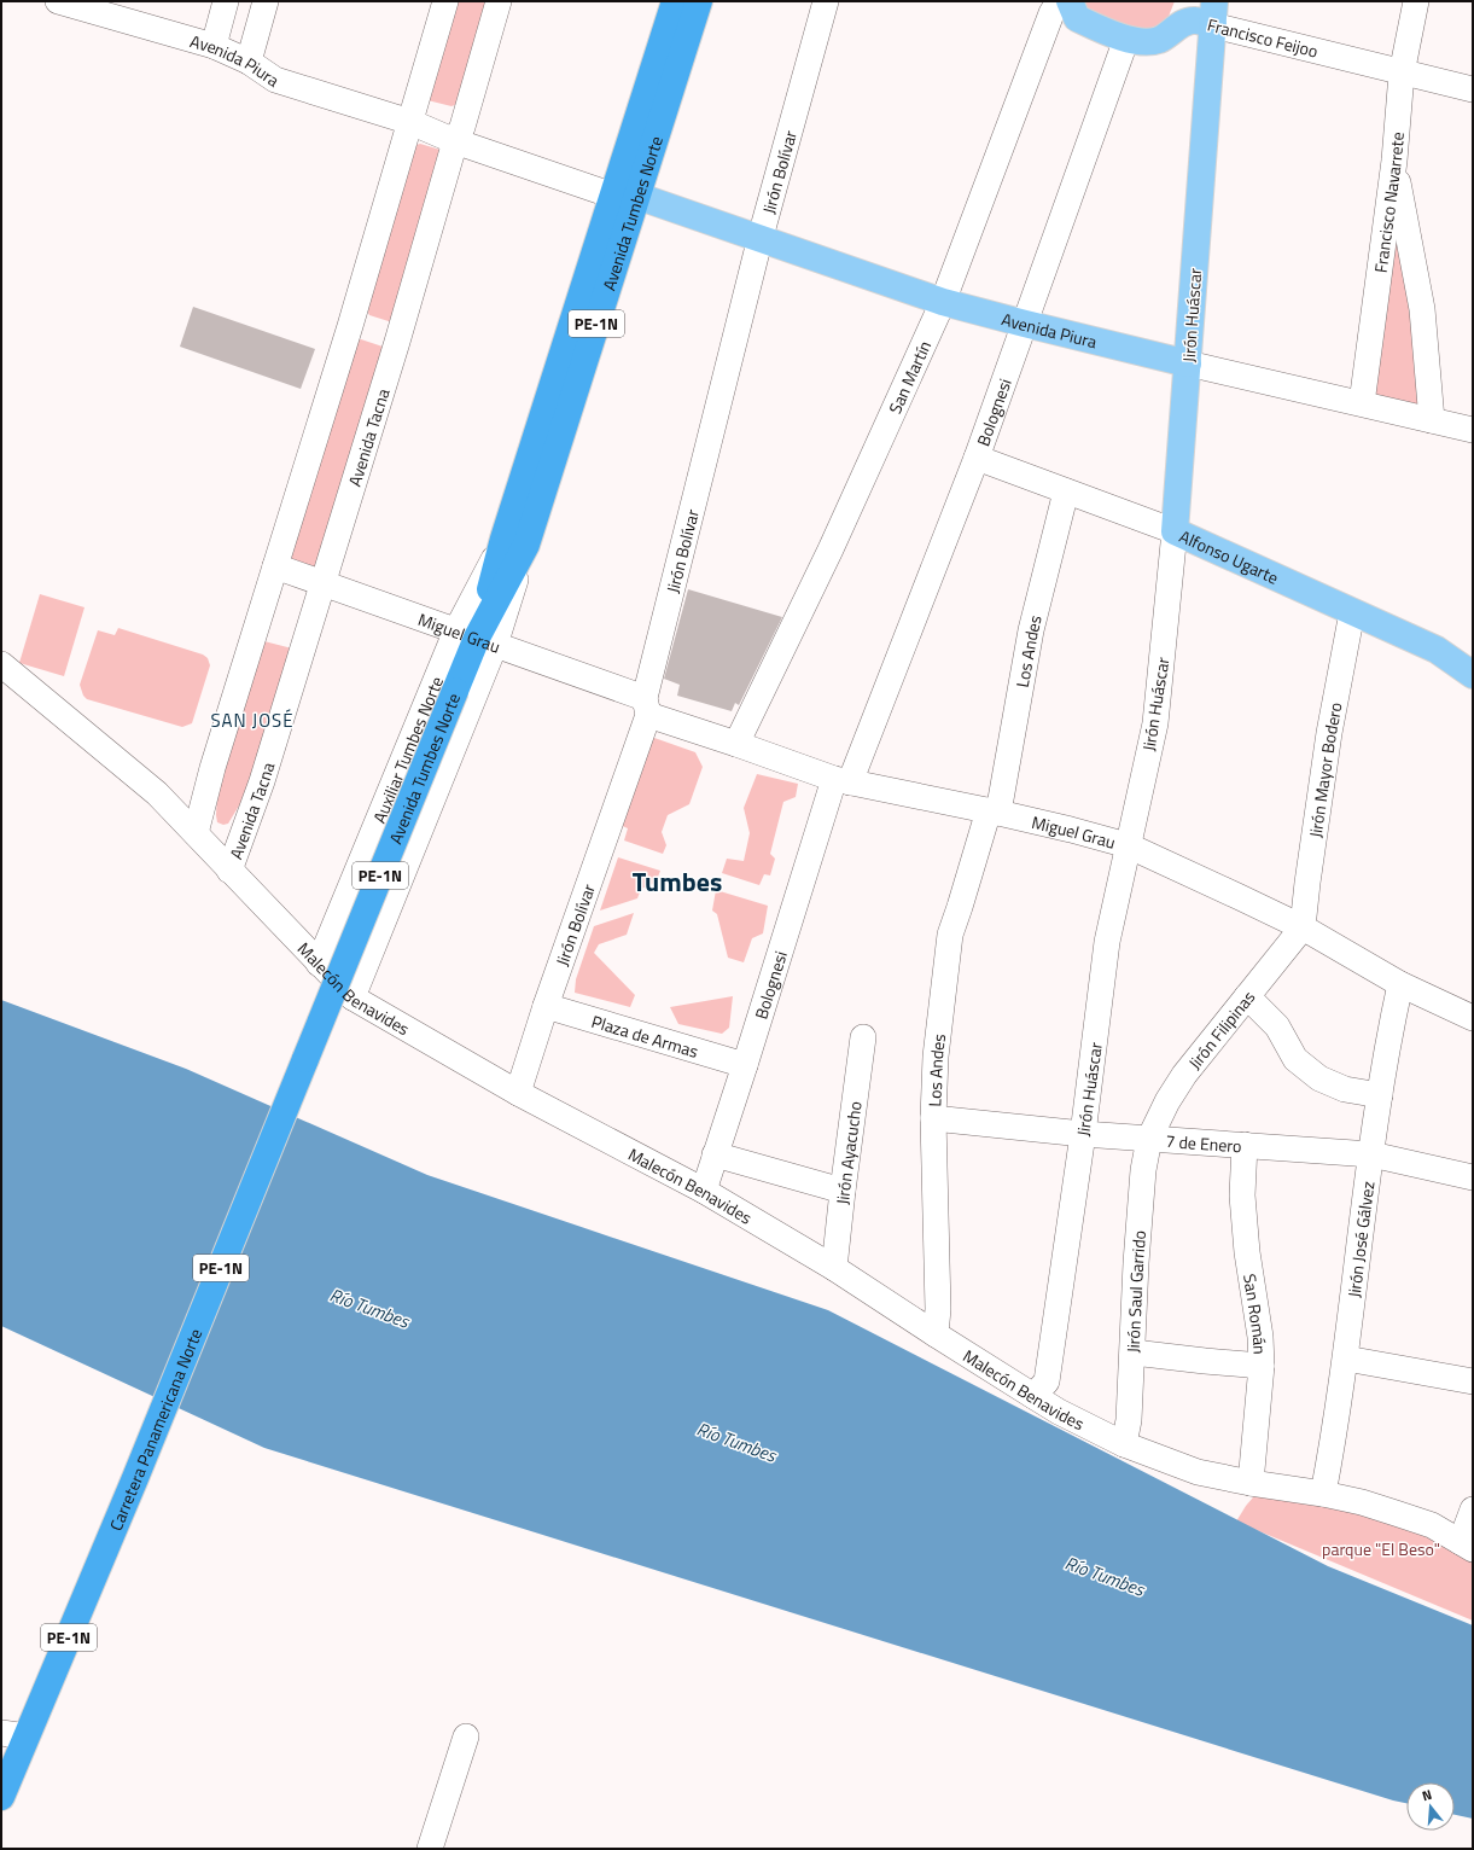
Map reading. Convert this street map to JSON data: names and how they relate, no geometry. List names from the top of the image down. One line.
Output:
{"streets":{"highway":["Avenida Tumbes Norte","PE-1N","Carretera Panamericana Norte"],"main road":["Francisco Feijoo","Avenida Piura","Jirón Huáscar","Alfonso Ugarte"],"street":["Jirón Bolívar","Francisco Navarrete","San Martín","Bolognesi","Avenida Tacna","Miguel Grau","Los Andes","Auxiliar Tumbes Norte","Jirón Mayor Bodero","Malecón Benavides","Jirón Filipinas","Plaza de Armas","7 de Enero","Jirón Ayacucho","Jirón José Gálvez","Jirón Saul Garrido","San Román"]},"crossings":[["Francisco Feijoo","Francisco Navarrete"],["Francisco Feijoo","Jirón Huáscar"],["Francisco Feijoo","Bolognesi"],["Avenida Piura","Jirón Bolívar"],["Avenida Piura","Francisco Navarrete"],["Avenida Piura","Avenida Tumbes Norte"],["Avenida Piura","Jirón Huáscar"],["Avenida Piura","San Martín"],["Avenida Piura","Bolognesi"],["Avenida Piura","Avenida Tacna"],["Jirón Bolívar","Miguel Grau"],["Jirón Bolívar","Malecón Benavides"],["Jirón Bolívar","Plaza de Armas"],["Avenida Tumbes Norte","Miguel Grau"],["Avenida Tumbes Norte","Auxiliar Tumbes Norte"],["Avenida Tumbes Norte","Carretera Panamericana Norte"],["Jirón Huáscar","Alfonso Ugarte"],["Jirón Huáscar","Miguel Grau"],["Jirón Huáscar","Malecón Benavides"],["Jirón Huáscar","7 de Enero"],["San Martín","Miguel Grau"],["Bolognesi","Alfonso Ugarte"],["Bolognesi","Miguel Grau"],["Bolognesi","Malecón Benavides"],["Bolognesi","Plaza de Armas"],["Avenida Tacna","Miguel Grau"],["Avenida Tacna","Malecón Benavides"],["Alfonso Ugarte","Los Andes"],["Alfonso Ugarte","Jirón Mayor Bodero"],["Miguel Grau","Los Andes"],["Miguel Grau","Auxiliar Tumbes Norte"],["Miguel Grau","Jirón Mayor Bodero"],["Miguel Grau","Jirón Filipinas"],["Miguel Grau","Jirón José Gálvez"],["Los Andes","Malecón Benavides"],["Los Andes","7 de Enero"],["Auxiliar Tumbes Norte","Malecón Benavides"],["Jirón Mayor Bodero","Jirón Filipinas"],["Malecón Benavides","Jirón Ayacucho"],["Malecón Benavides","Jirón José Gálvez"],["Malecón Benavides","Jirón Saul Garrido"],["Malecón Benavides","San Román"],["Jirón Filipinas","7 de Enero"],["Jirón Filipinas","Jirón Saul Garrido"],["7 de Enero","Jirón José Gálvez"],["7 de Enero","Jirón Saul Garrido"],["7 de Enero","San Román"]],"districts":["SAN JOSÉ","Tumbes"],"water":["Río Tumbes"],"parks":["parque \"El Beso\""],"north":"top"}
